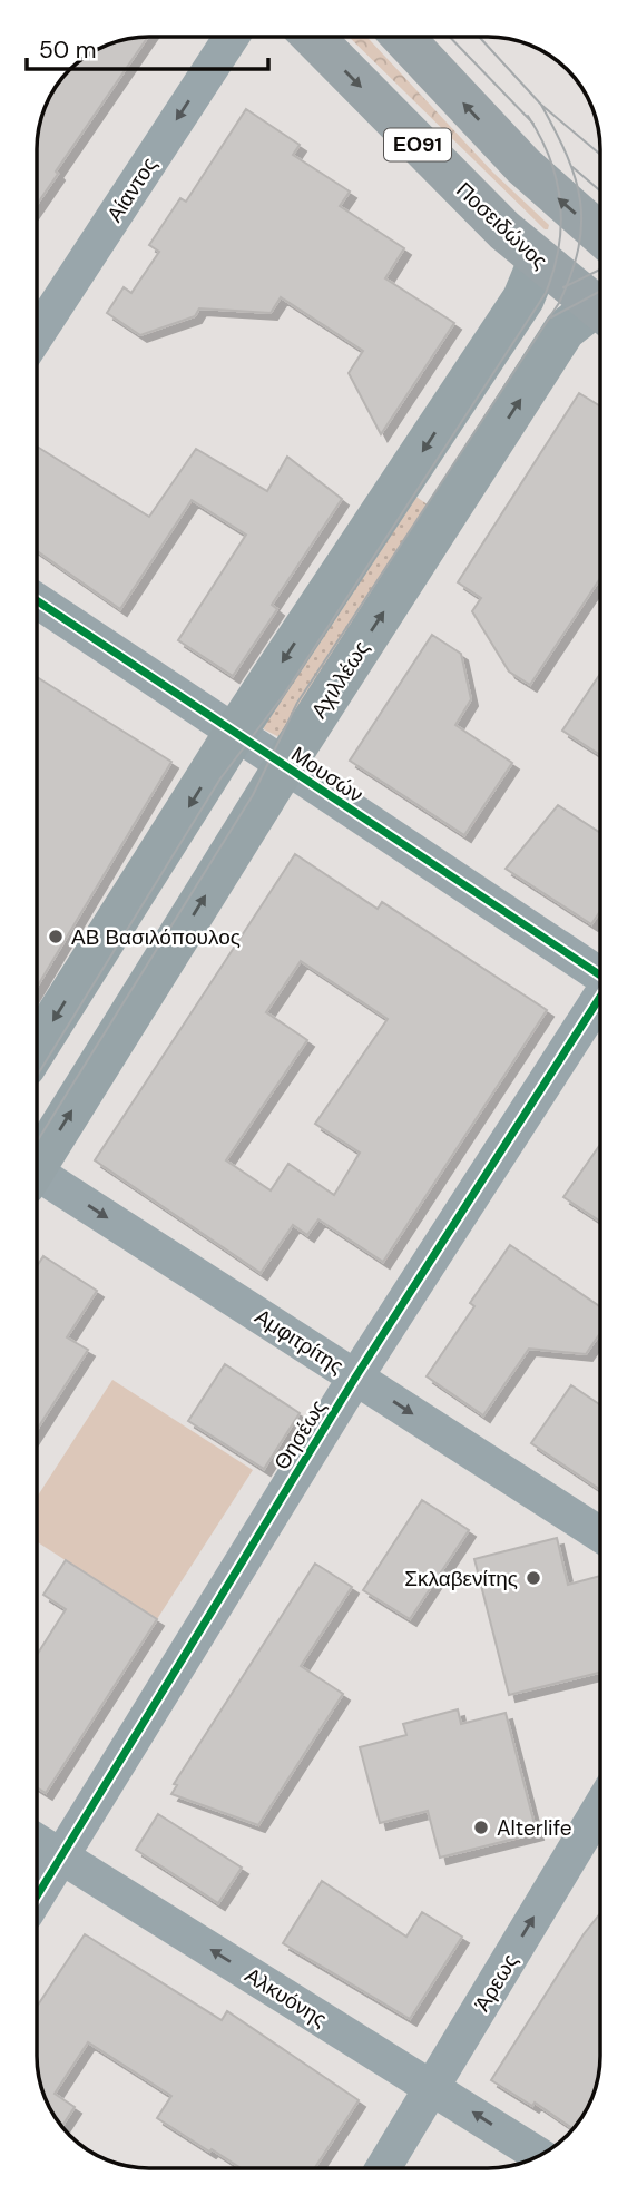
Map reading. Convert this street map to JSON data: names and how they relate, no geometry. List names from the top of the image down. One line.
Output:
{"streets":{"highway":["ΕΟ91","Ποσειδώνος"],"main road":["Αχιλλέως"],"street":["Αίαντος","Μουσών","Αμφιτρίτης","Θησέως","Άρεως","Αλκυόνης"]},"crossings":[["Αχιλλέως","Μουσών"],["Αμφιτρίτης","Θησέως"],["Θησέως","Αλκυόνης"],["Άρεως","Αλκυόνης"]],"one_way":["Αίαντος","Αμφιτρίτης","Άρεως","Αλκυόνης"],"places":["ΑΒ Βασιλόπουλος","Σκλαβενίτης","Alterlife"],"scale_bar":"50 m"}
